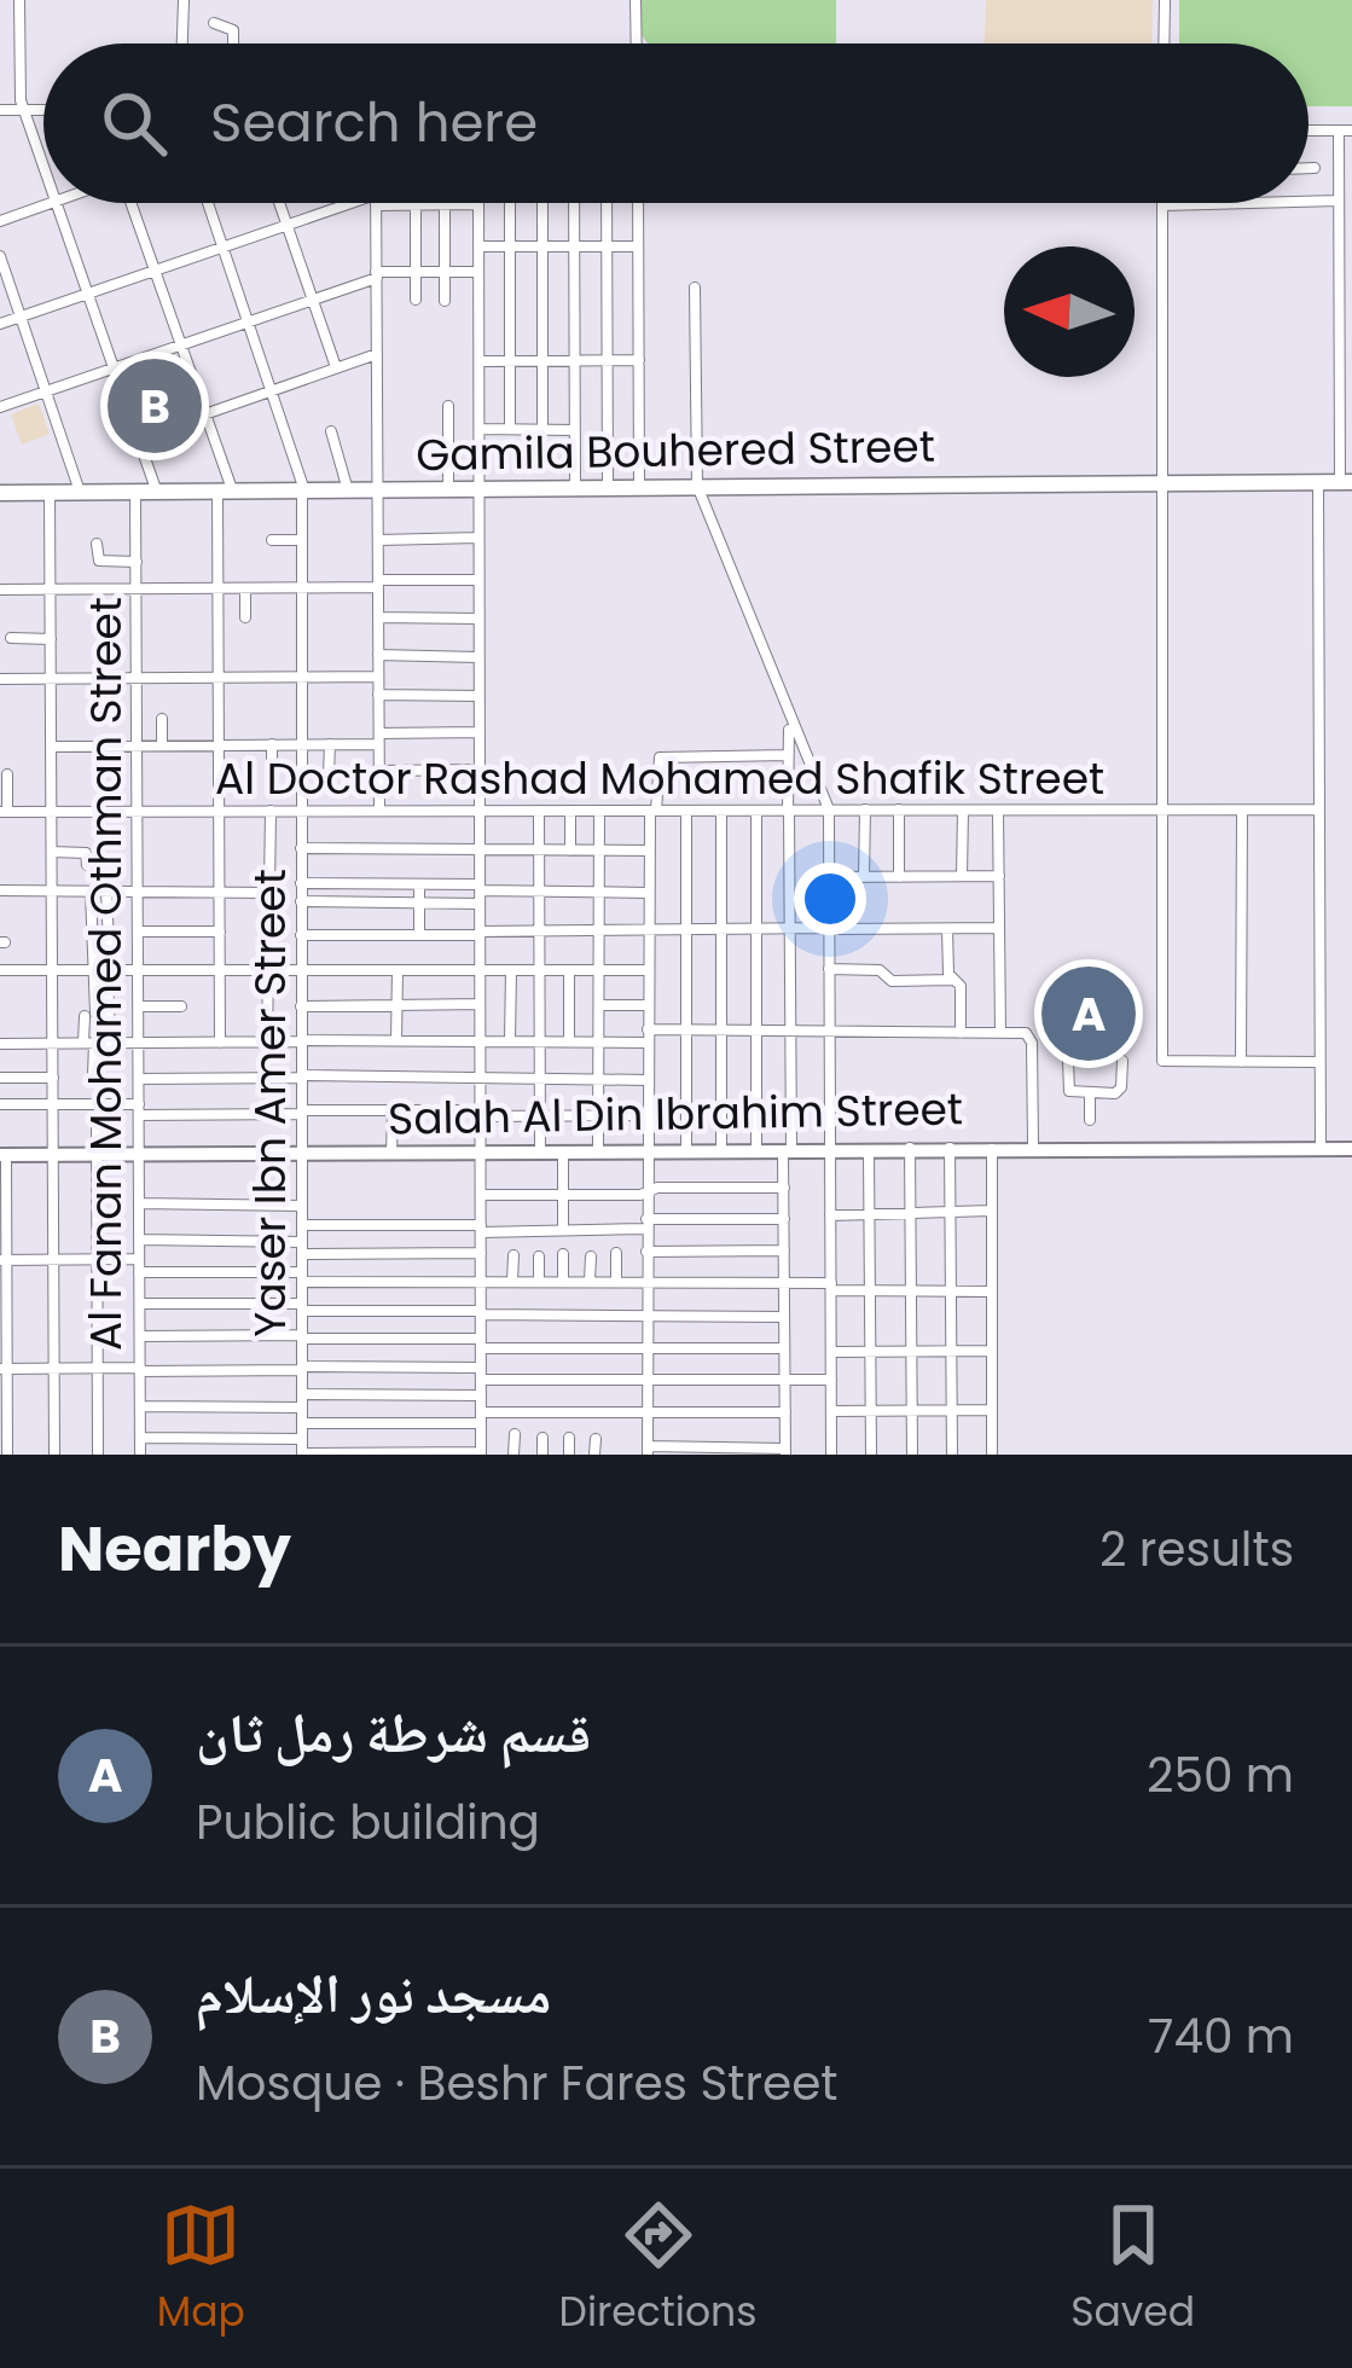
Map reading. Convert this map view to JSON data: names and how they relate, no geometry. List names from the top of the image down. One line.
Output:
{"streets":{"main road":["Gamila Bouhered Street"],"street":["Al Doctor Rashad Mohamed Shafik Street","Al Fanan Mohamed Othman Street","Yaser Ibn Amer Street","Salah Al Din Ibrahim Street"]},"crossings":[["Gamila Bouhered Street","Al Fanan Mohamed Othman Street"],["Gamila Bouhered Street","Yaser Ibn Amer Street"],["Al Doctor Rashad Mohamed Shafik Street","Al Fanan Mohamed Othman Street"],["Al Doctor Rashad Mohamed Shafik Street","Yaser Ibn Amer Street"],["Al Fanan Mohamed Othman Street","Salah Al Din Ibrahim Street"],["Yaser Ibn Amer Street","Salah Al Din Ibrahim Street"]],"north":"left","page":{"search":"Search here","pins":["B","A"],"heading":["Nearby","2 results"],"list":[{"mark":"A","name":"قسم شرطة رمل ثان","note":"Public building","value":"250 m"},{"mark":"B","name":"مسجد نور الإسلام","note":"Mosque · Beshr Fares Street","value":"740 m"}],"nav":["Map","Directions","Saved"]}}
